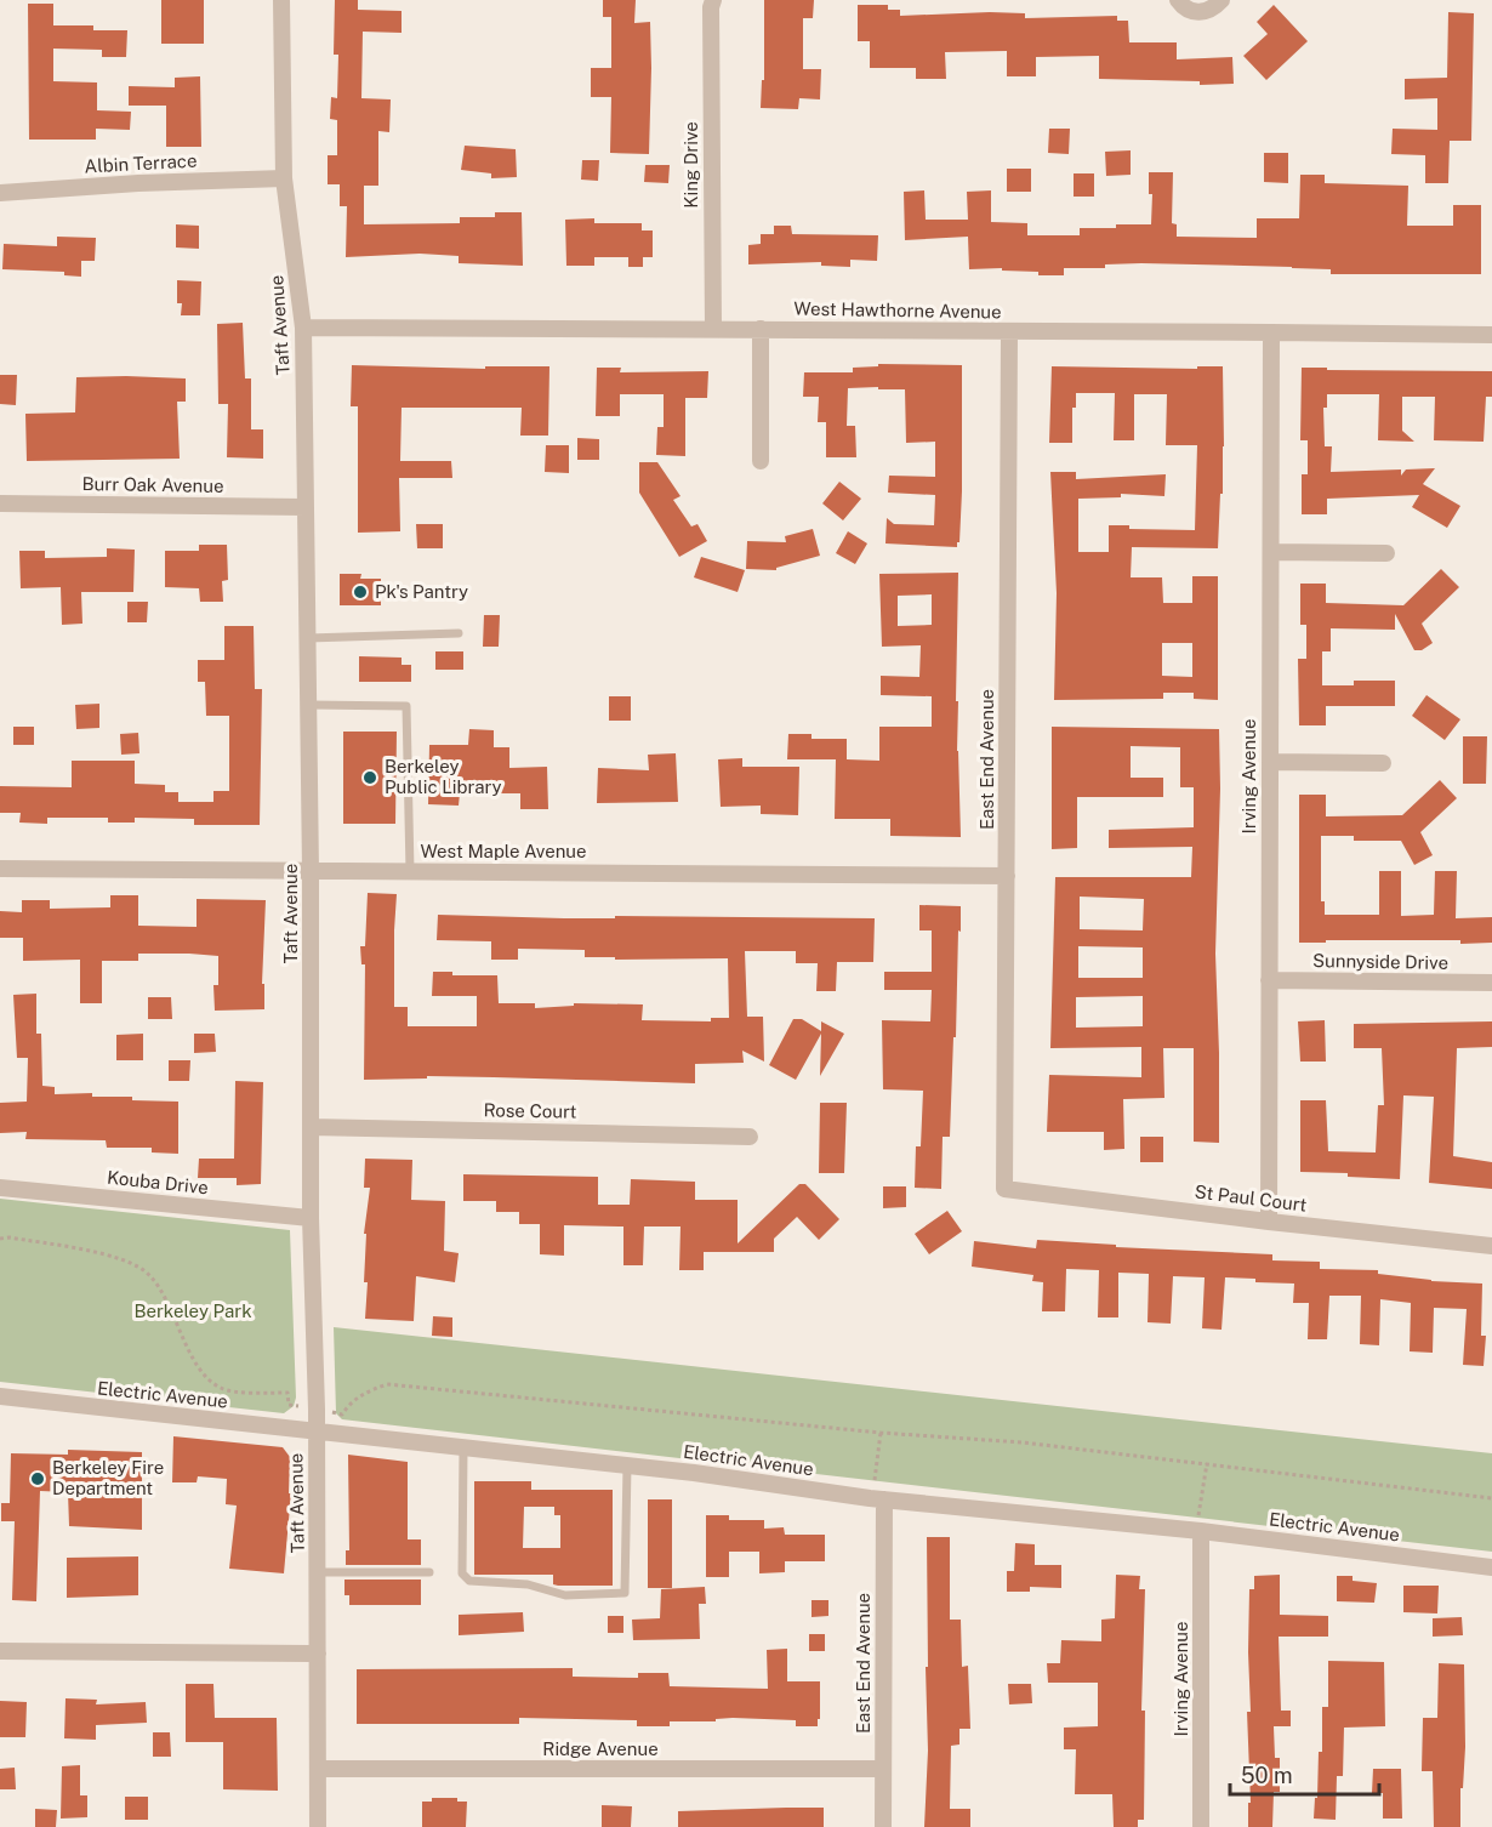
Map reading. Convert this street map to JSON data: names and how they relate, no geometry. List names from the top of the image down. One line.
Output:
{"streets":{"street":["Albin Terrace","King Drive","West Hawthorne Avenue","Taft Avenue","Burr Oak Avenue","East End Avenue","Irving Avenue","West Maple Avenue","Sunnyside Drive","Rose Court","Kouba Drive","St Paul Court","Electric Avenue","Ridge Avenue"]},"crossings":[["Albin Terrace","Taft Avenue"],["King Drive","West Hawthorne Avenue"],["West Hawthorne Avenue","Taft Avenue"],["West Hawthorne Avenue","East End Avenue"],["West Hawthorne Avenue","Irving Avenue"],["Taft Avenue","Burr Oak Avenue"],["Taft Avenue","West Maple Avenue"],["Taft Avenue","Rose Court"],["Taft Avenue","Kouba Drive"],["Taft Avenue","Electric Avenue"],["Taft Avenue","Ridge Avenue"],["East End Avenue","West Maple Avenue"],["East End Avenue","St Paul Court"],["East End Avenue","Electric Avenue"],["East End Avenue","Ridge Avenue"],["Irving Avenue","Sunnyside Drive"],["Irving Avenue","St Paul Court"],["Irving Avenue","Electric Avenue"]],"parks":["Berkeley Park"],"places":["Pk's Pantry","Berkeley Public Library","Berkeley Fire Department"],"scale_bar":"50 m"}
